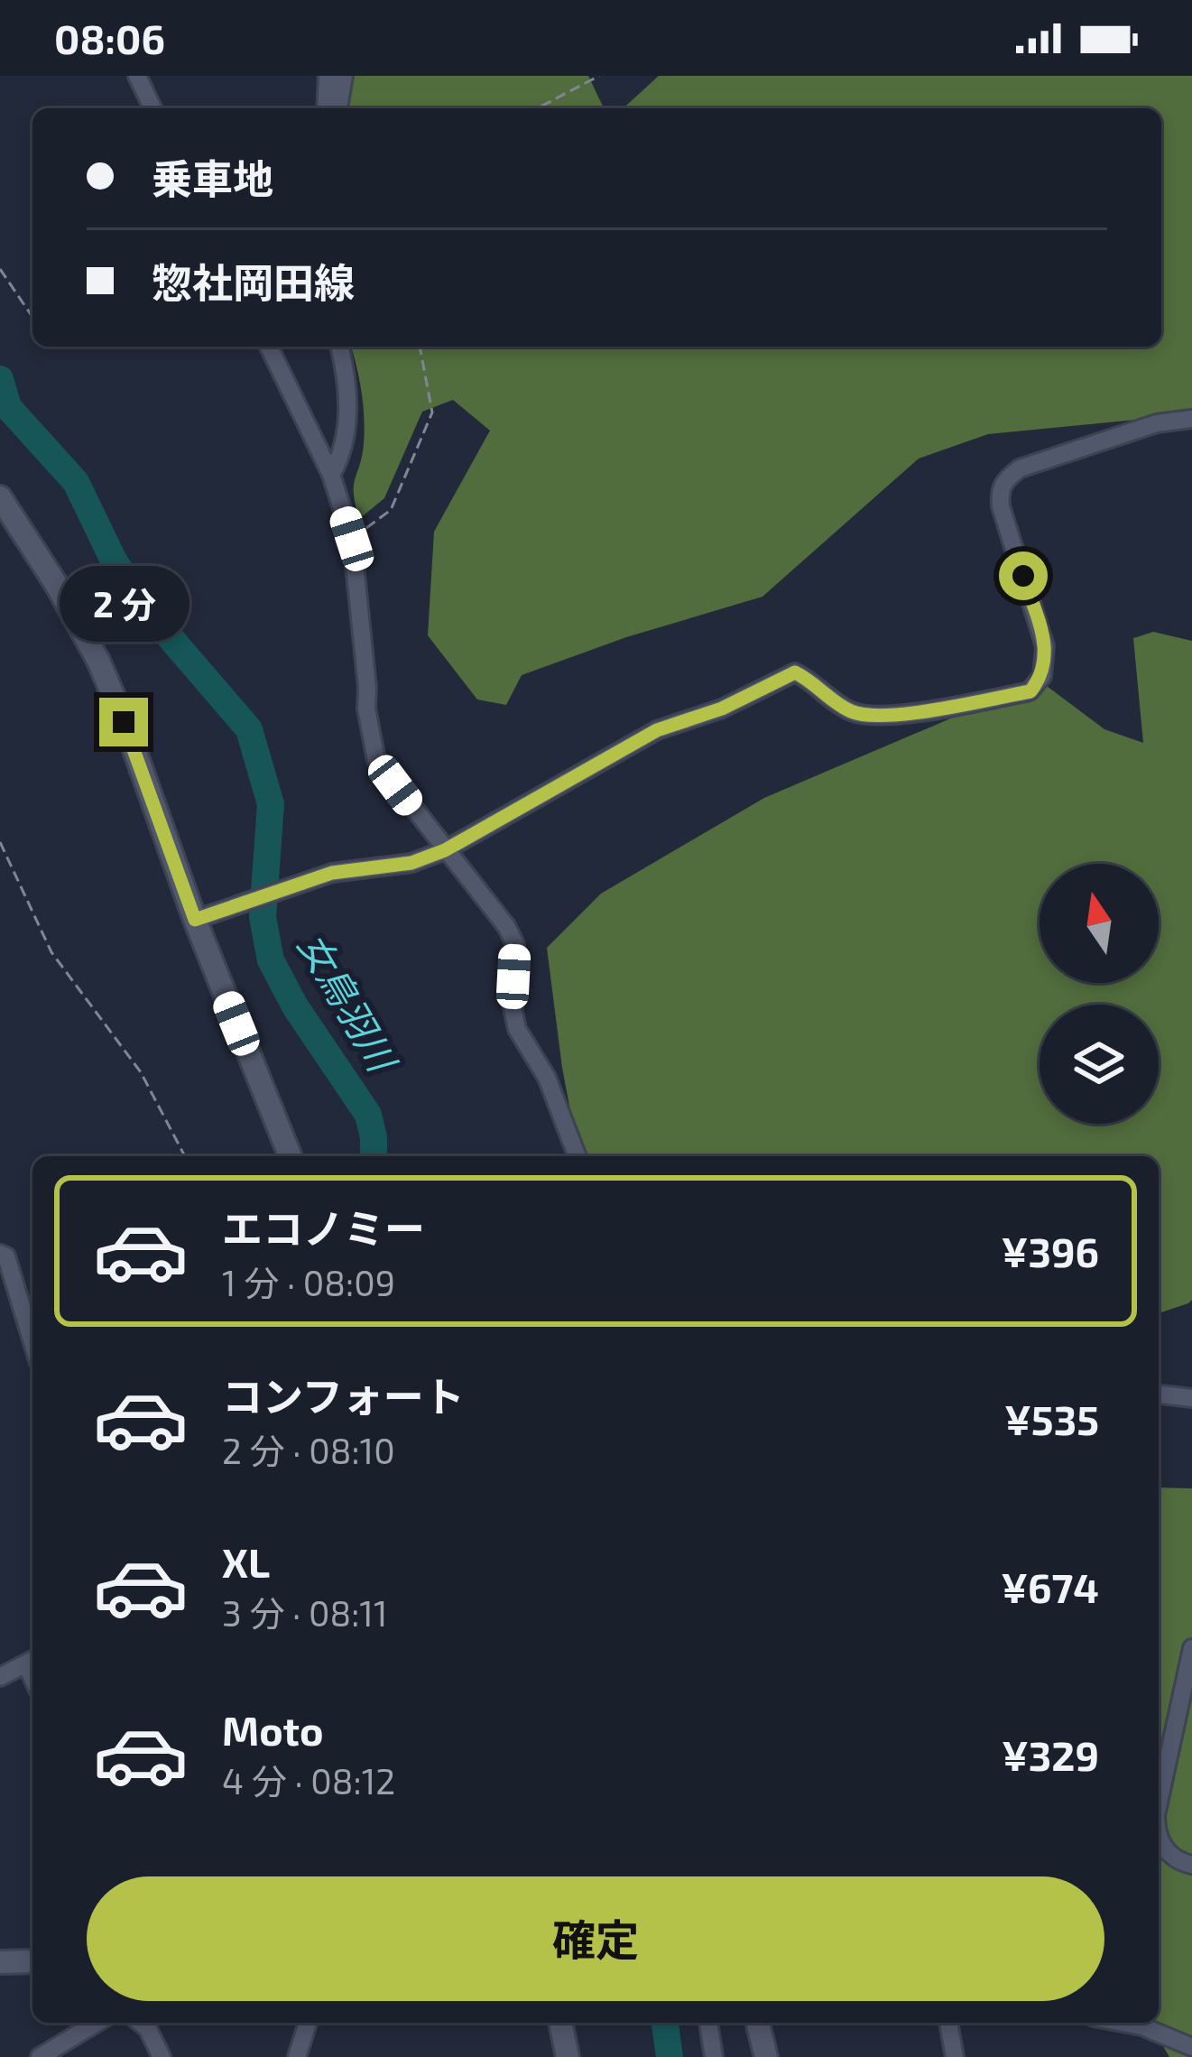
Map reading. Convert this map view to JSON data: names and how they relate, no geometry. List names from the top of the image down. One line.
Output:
{"water":["女鳥羽川"],"north":"top","page":{"status":"08:06","banner":["乗車地","惣社岡田線"],"bubble":"2 分","list":[{"name":"エコノミー","note":"1 分 · 08:09","value":"¥396"},{"name":"コンフォート","note":"2 分 · 08:10","value":"¥535"},{"name":"XL","note":"3 分 · 08:11","value":"¥674"},{"name":"Moto","note":"4 分 · 08:12","value":"¥329"}],"buttons":"確定"}}
